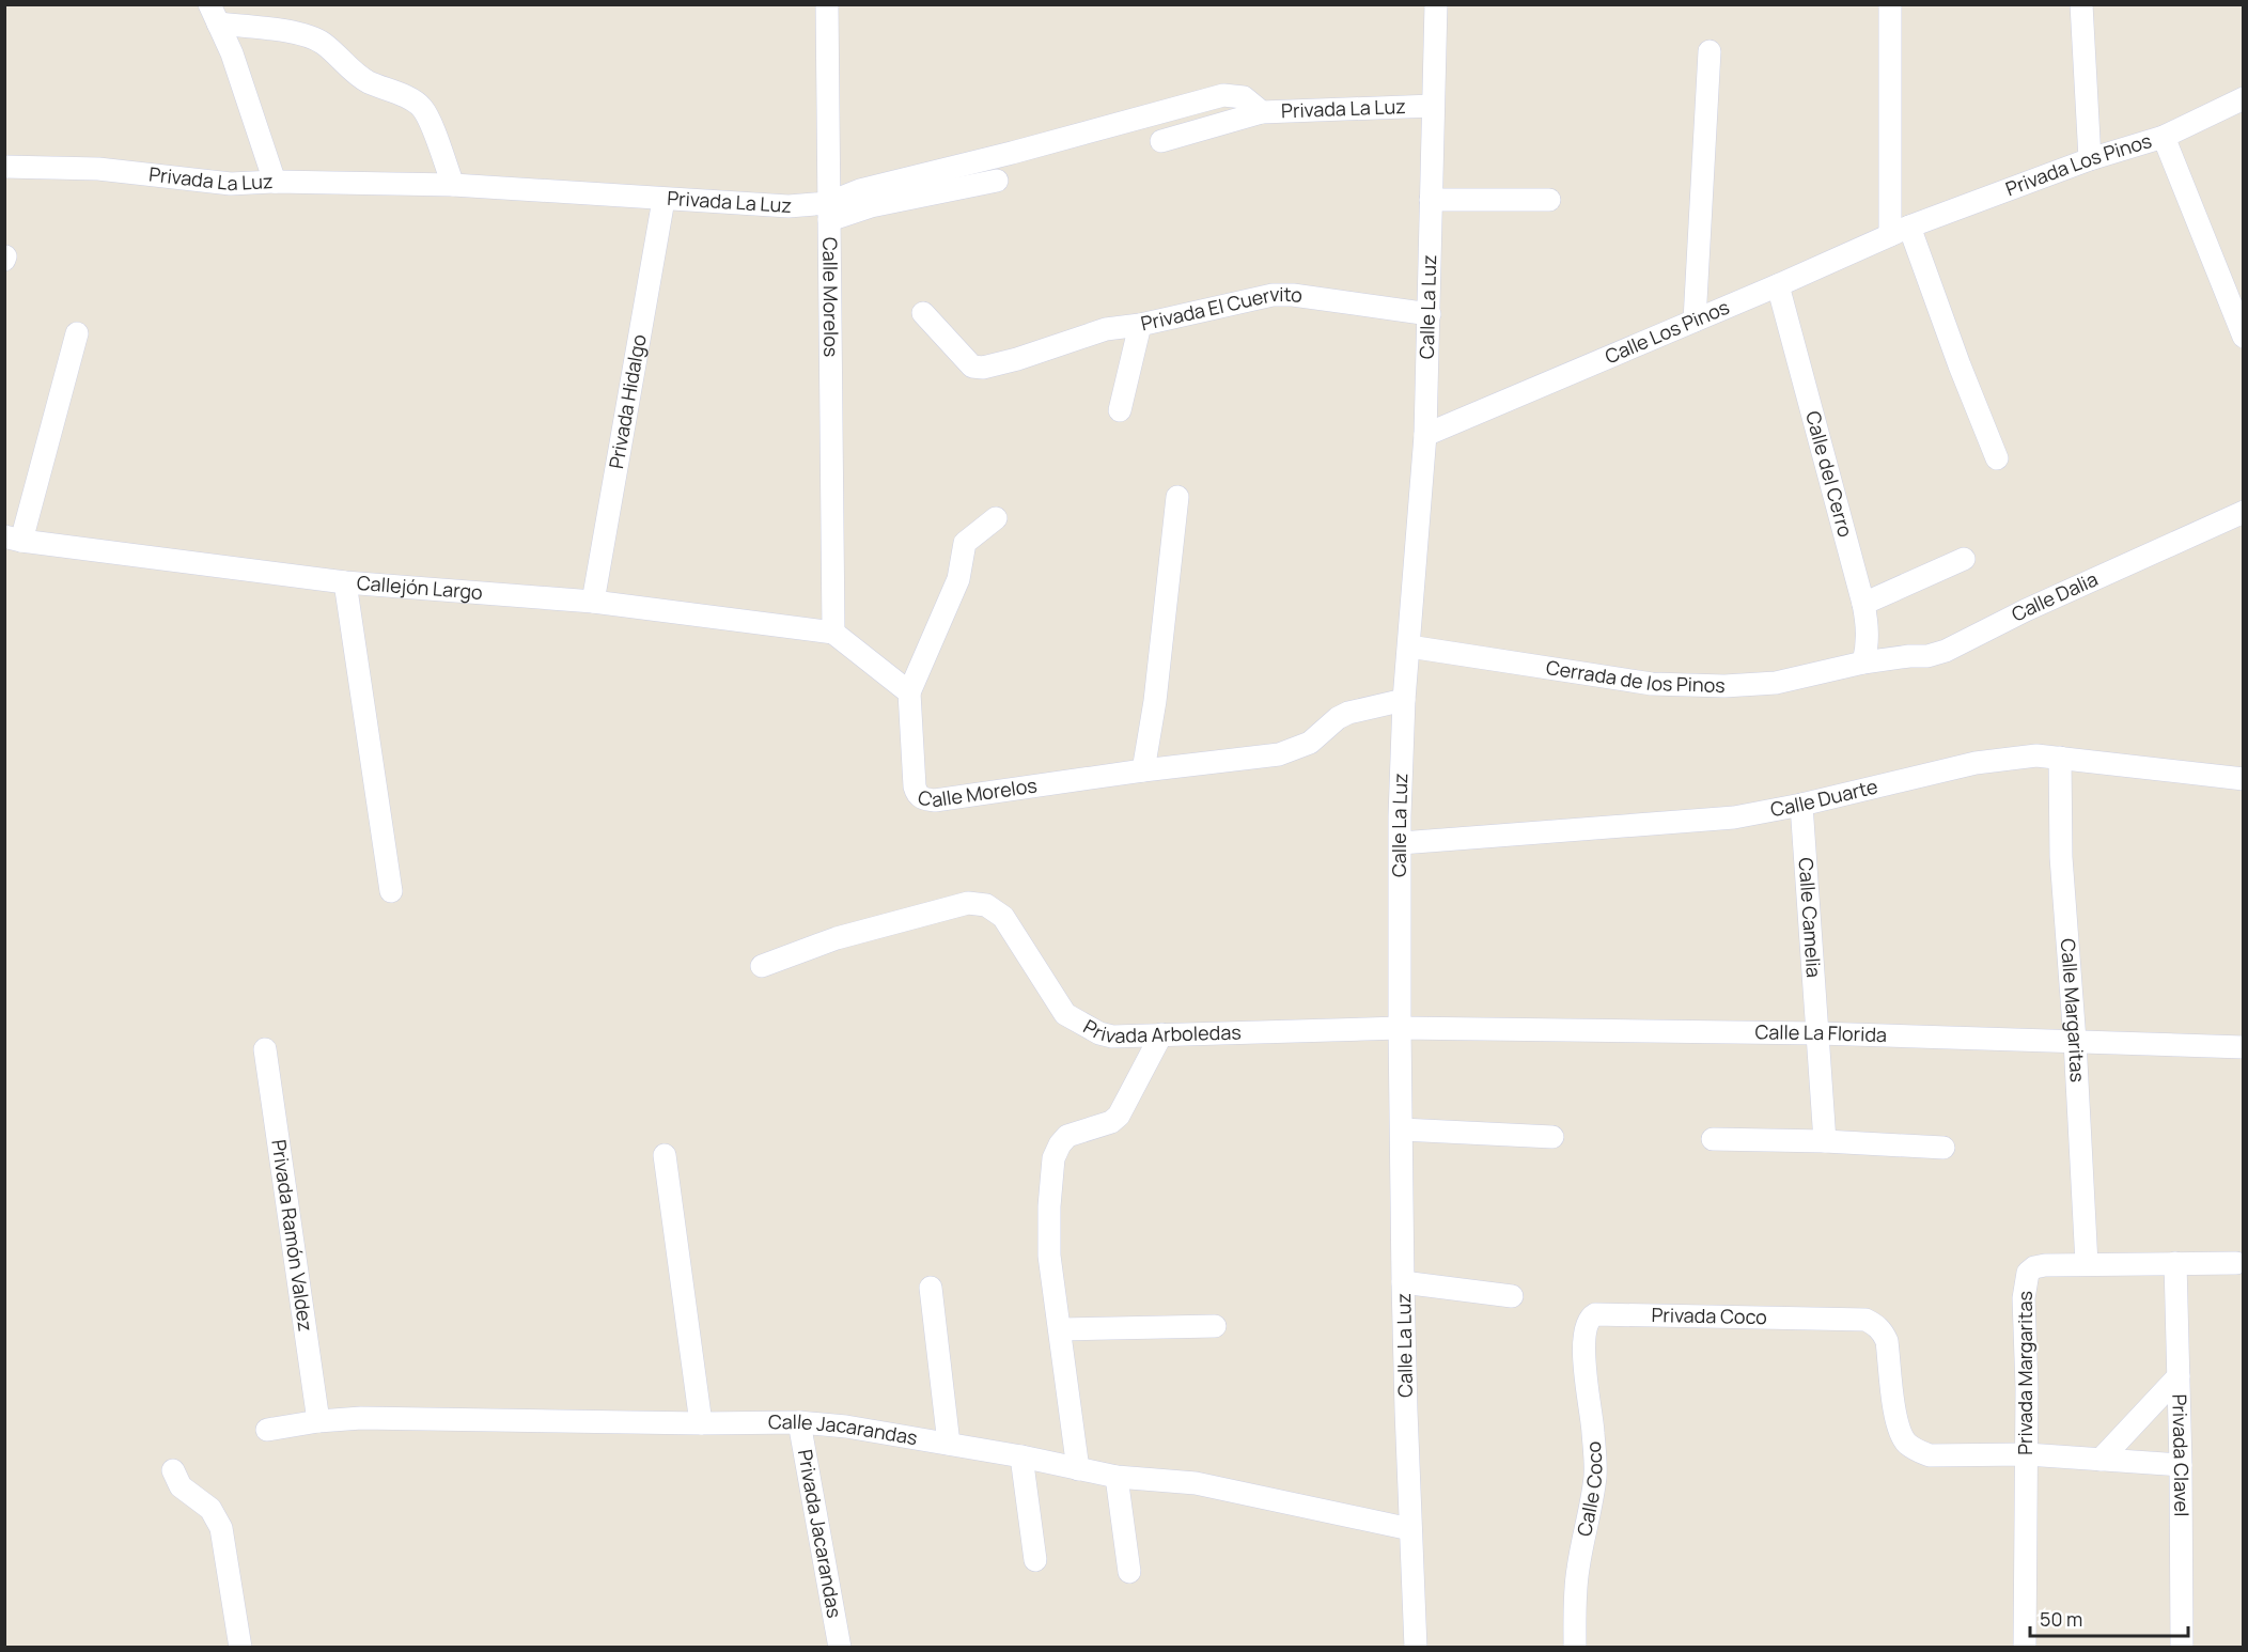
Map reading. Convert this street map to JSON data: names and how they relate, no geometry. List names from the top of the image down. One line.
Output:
{"streets":{"street":["Privada La Luz","Privada Los Pinos","Calle Morelos","Calle La Luz","Privada El Cuervito","Calle Los Pinos","Privada Hidalgo","Calle del Cerro","Callejón Largo","Calle Dalia","Cerrada de los Pinos","Calle Duarte","Calle Camelia","Calle Margaritas","Privada Arboledas","Calle La Florida","Privada Ramón Valdez","Privada Coco","Privada Margaritas","Calle Jacarandas","Privada Clavel","Calle Coco","Privada Jacarandas"]},"crossings":[["Privada La Luz","Calle Morelos"],["Privada La Luz","Calle La Luz"],["Privada La Luz","Privada Hidalgo"],["Privada Los Pinos","Calle Los Pinos"],["Calle Morelos","Calle La Luz"],["Calle Morelos","Callejón Largo"],["Calle La Luz","Privada El Cuervito"],["Calle La Luz","Calle Los Pinos"],["Calle La Luz","Cerrada de los Pinos"],["Calle La Luz","Calle Duarte"],["Calle La Luz","Privada Arboledas"],["Calle La Luz","Calle La Florida"],["Calle La Luz","Calle Jacarandas"],["Calle Los Pinos","Calle del Cerro"],["Privada Hidalgo","Callejón Largo"],["Calle del Cerro","Calle Dalia"],["Calle del Cerro","Cerrada de los Pinos"],["Calle Dalia","Cerrada de los Pinos"],["Calle Duarte","Calle Camelia"],["Calle Duarte","Calle Margaritas"],["Calle Camelia","Calle La Florida"],["Calle Margaritas","Calle La Florida"],["Calle Margaritas","Privada Margaritas"],["Privada Arboledas","Calle La Florida"],["Privada Ramón Valdez","Calle Jacarandas"],["Privada Coco","Privada Margaritas"],["Privada Coco","Calle Coco"],["Privada Margaritas","Privada Clavel"],["Calle Jacarandas","Privada Jacarandas"]],"scale_bar":"50 m"}
